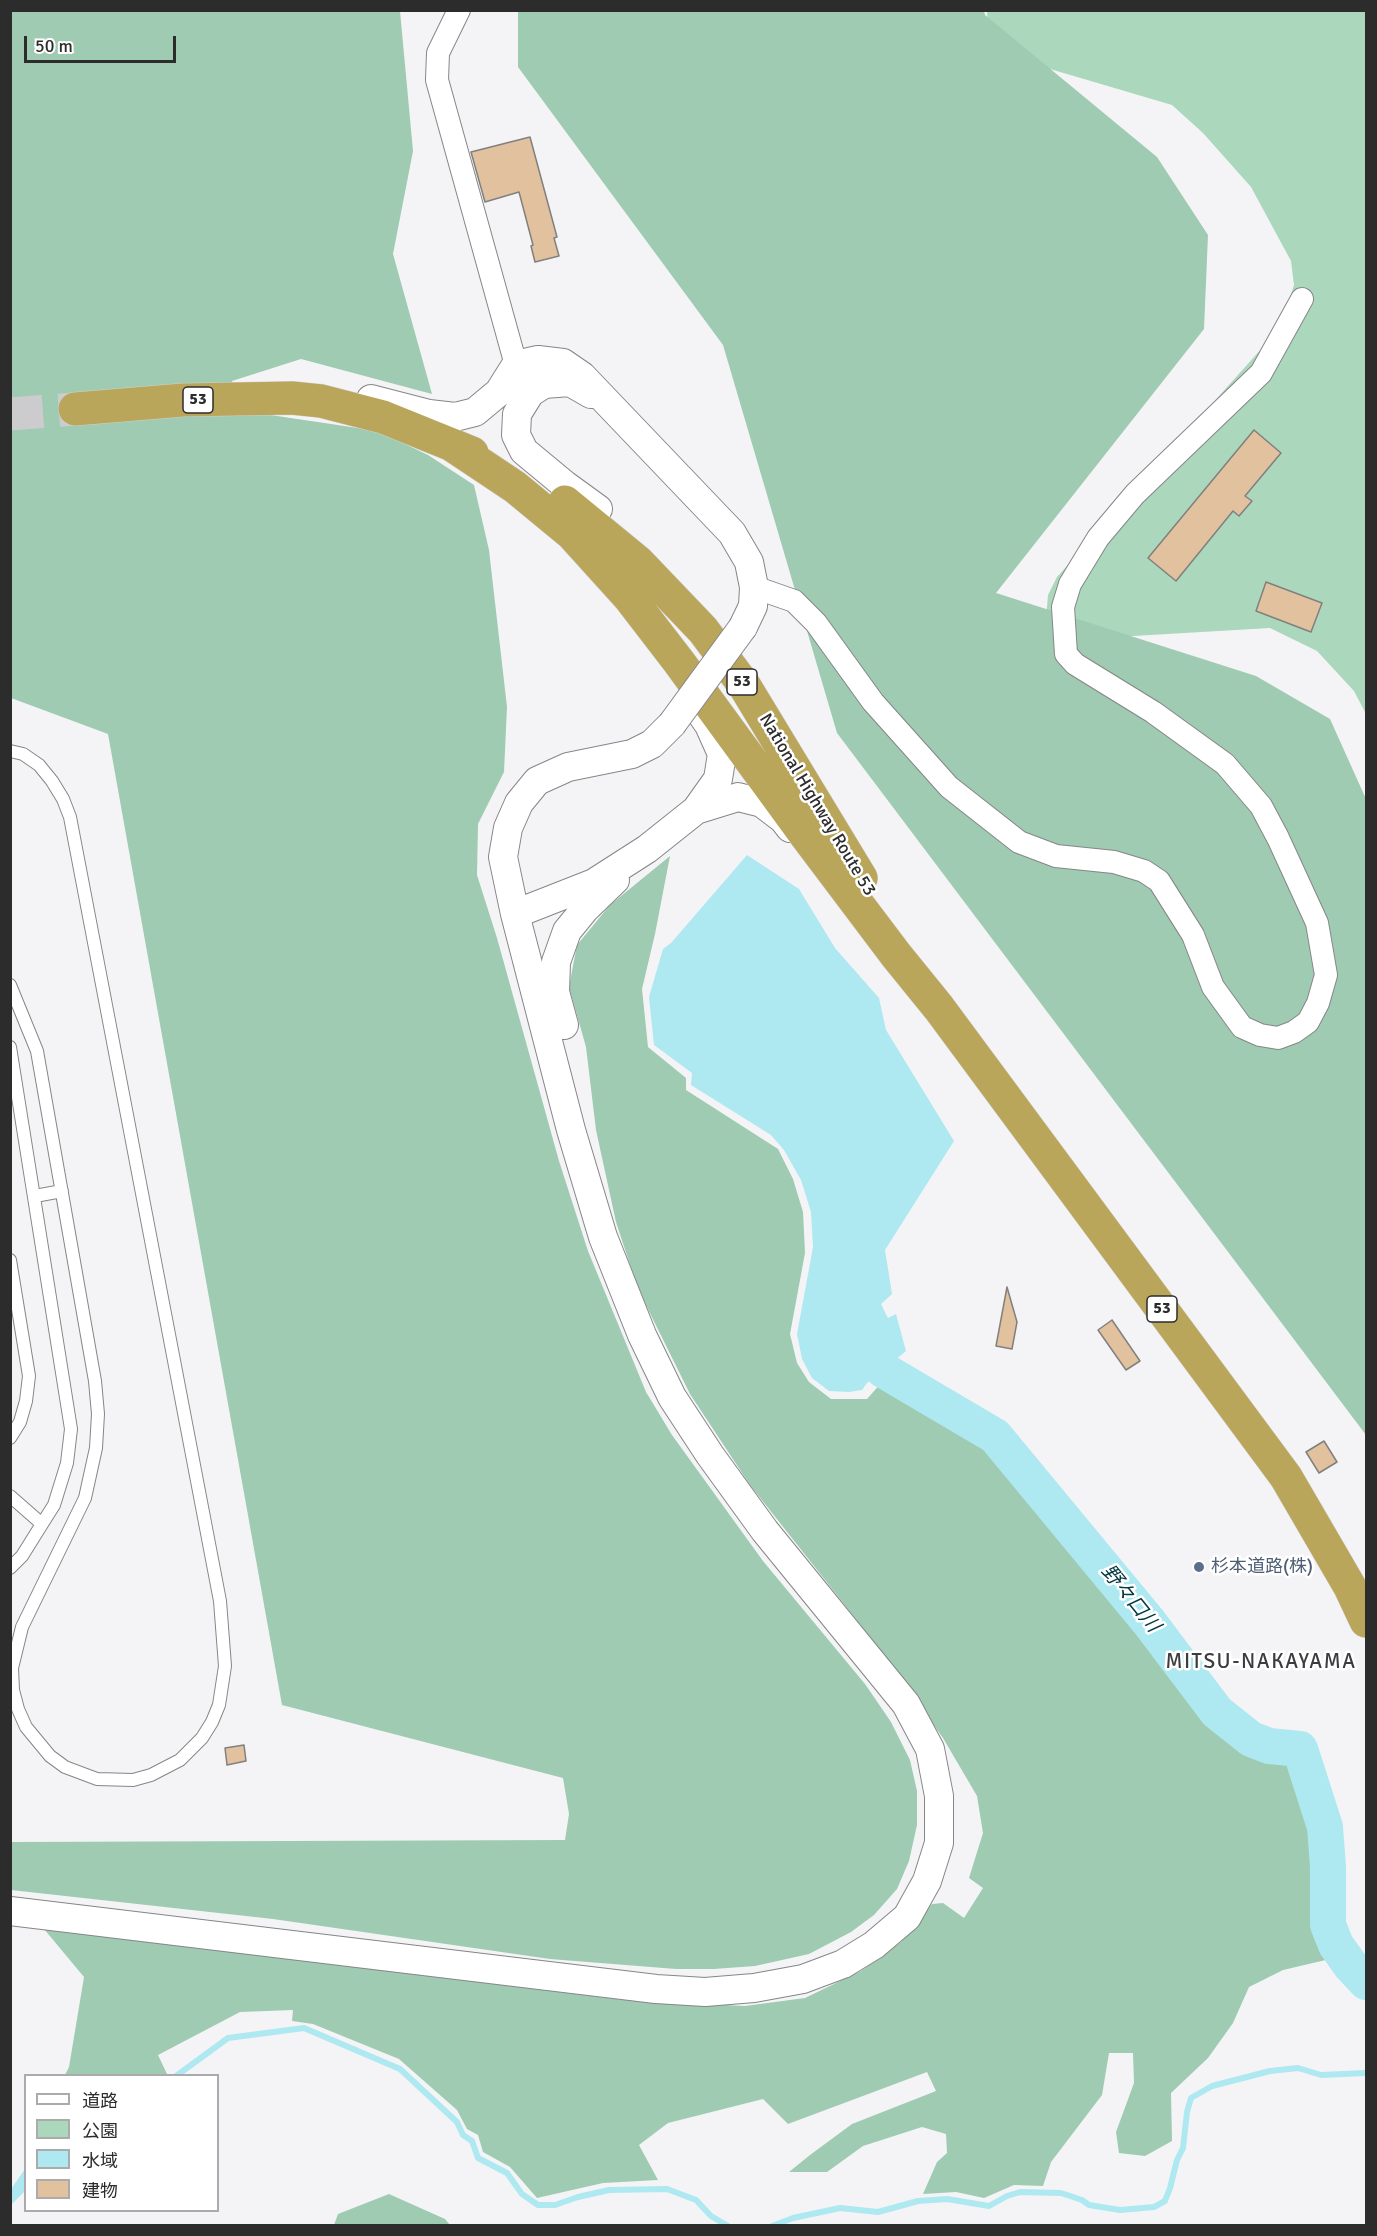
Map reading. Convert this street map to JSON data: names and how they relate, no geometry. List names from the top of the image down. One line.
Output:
{"streets":{"highway":["53","National Highway Route 53"]},"districts":["MITSU-NAKAYAMA"],"water":["野々口川"],"places":["杉本道路(株)"],"legend":["道路","公園","水域","建物"],"scale_bar":"50 m"}
